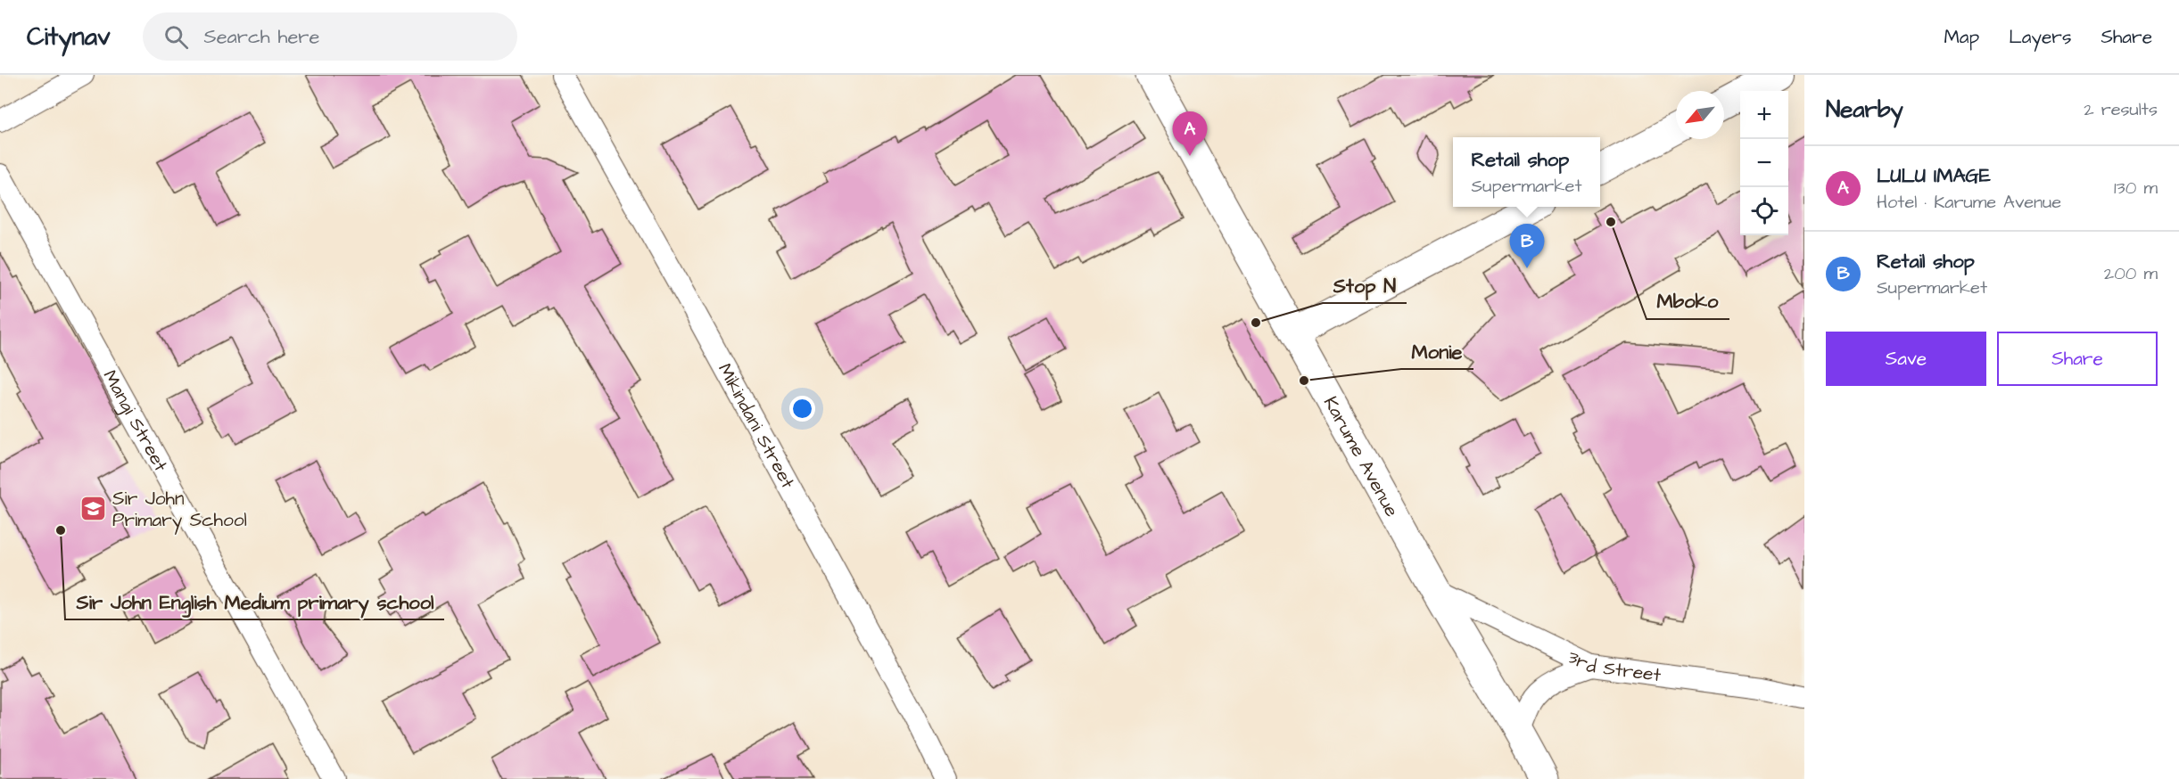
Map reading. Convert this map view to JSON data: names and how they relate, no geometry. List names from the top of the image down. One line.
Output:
{"streets":{"main road":["Karume Avenue"],"street":["Mangi Street","Mikindani Street","3rd Street"]},"crossings":[["Karume Avenue","3rd Street"]],"places":{"other":["Mboko","Stop N","Monie","Sir John English Medium primary school"],"school or university":["Sir John Primary School"]},"north":"bottom left","page":{"header":"Citynav","search":"Search here","nav":["Map","Layers","Share"],"heading":["Nearby","2 results"],"map_buttons":["+","−"],"pins":["A","B"],"popup":["Retail shop","Supermarket"],"list":[{"mark":"A","name":"LULU IMAGE","note":"Hotel · Karume Avenue","value":"130 m"},{"mark":"B","name":"Retail shop","note":"Supermarket","value":"200 m"}],"buttons":["Save","Share"]}}
